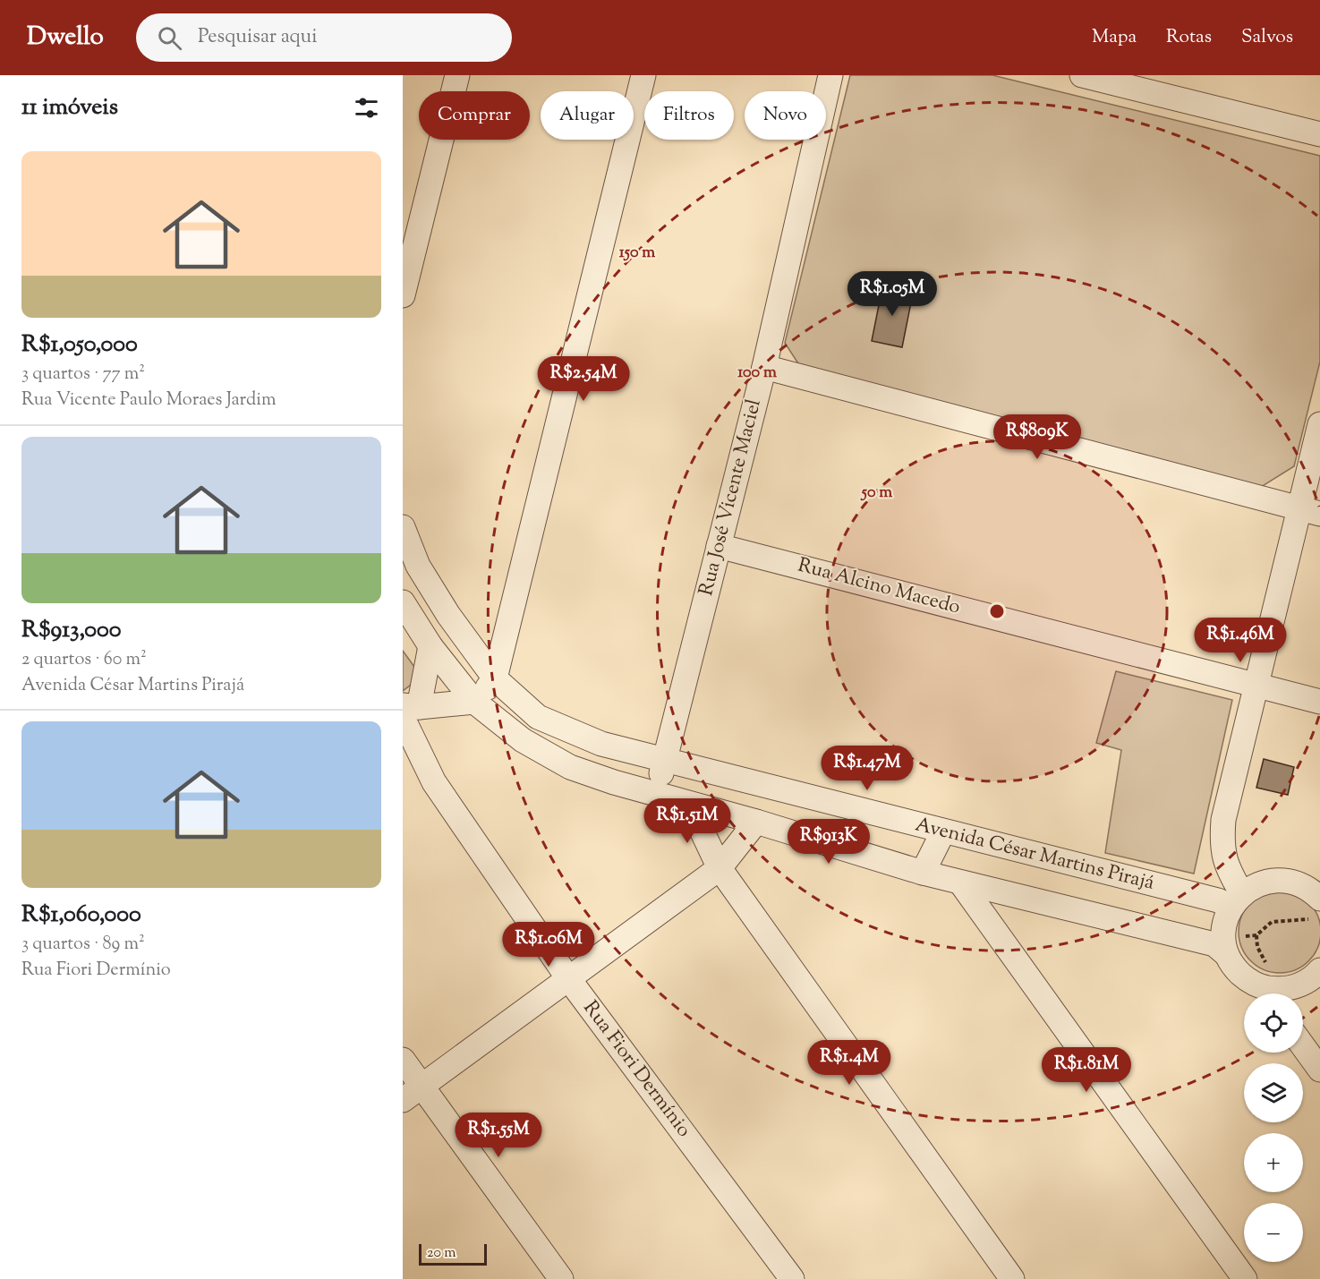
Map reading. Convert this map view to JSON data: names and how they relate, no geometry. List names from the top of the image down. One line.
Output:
{"streets":{"street":["Rua José Vicente Maciel","Rua Alcino Macedo","Avenida César Martins Pirajá","Rua Fiori Dermínio"]},"crossings":[["Rua José Vicente Maciel","Rua Alcino Macedo"],["Rua José Vicente Maciel","Avenida César Martins Pirajá"]],"scale_bar":"20 m","page":{"header":"Dwello","search":"Pesquisar aqui","nav":["Mapa","Rotas","Salvos"],"heading":"11 imóveis","chip":["Comprar","Alugar","Filtros","Novo"],"list":[{"name":"R$1,050,000","note":"3 quartos · 77 m² · Rua Vicente Paulo Moraes Jardim"},{"name":"R$913,000","note":"2 quartos · 60 m² · Avenida César Martins Pirajá"},{"name":"R$1,060,000","note":"3 quartos · 89 m² · Rua Fiori Dermínio"}],"price":["R$1.05M","R$2.54M","R$809K","R$1.46M","R$1.47M","R$1.51M","R$913K","R$1.06M","R$1.4M","R$1.81M","R$1.55M"],"map_buttons":["+","−"],"scale":"20 m"},"rings":["150 m","100 m","50 m"]}
